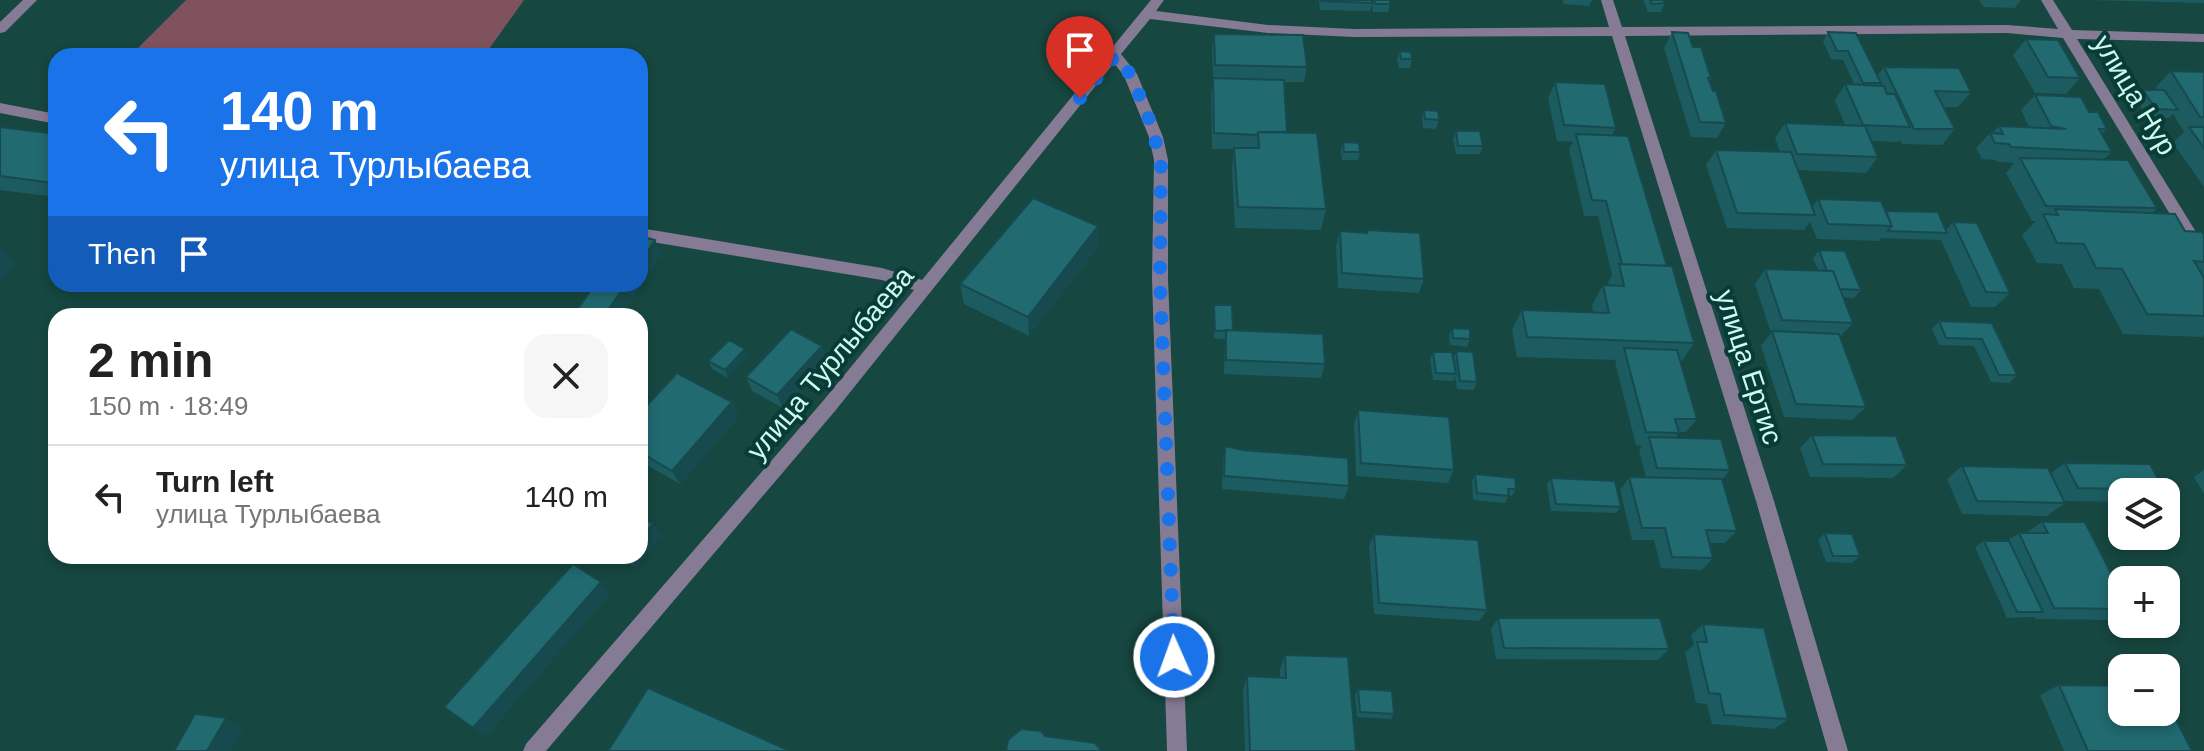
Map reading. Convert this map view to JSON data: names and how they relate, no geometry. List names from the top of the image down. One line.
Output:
{"streets":{"street":["улица Нур","улица Турлыбаева","улица Ертис"]},"page":{"turn":["140 m","улица Турлыбаева"],"then":"Then","heading":["2 min","150 m · 18:49"],"list":[{"name":"Turn left","note":"улица Турлыбаева","value":"140 m"}],"map_buttons":["+","−"]}}
